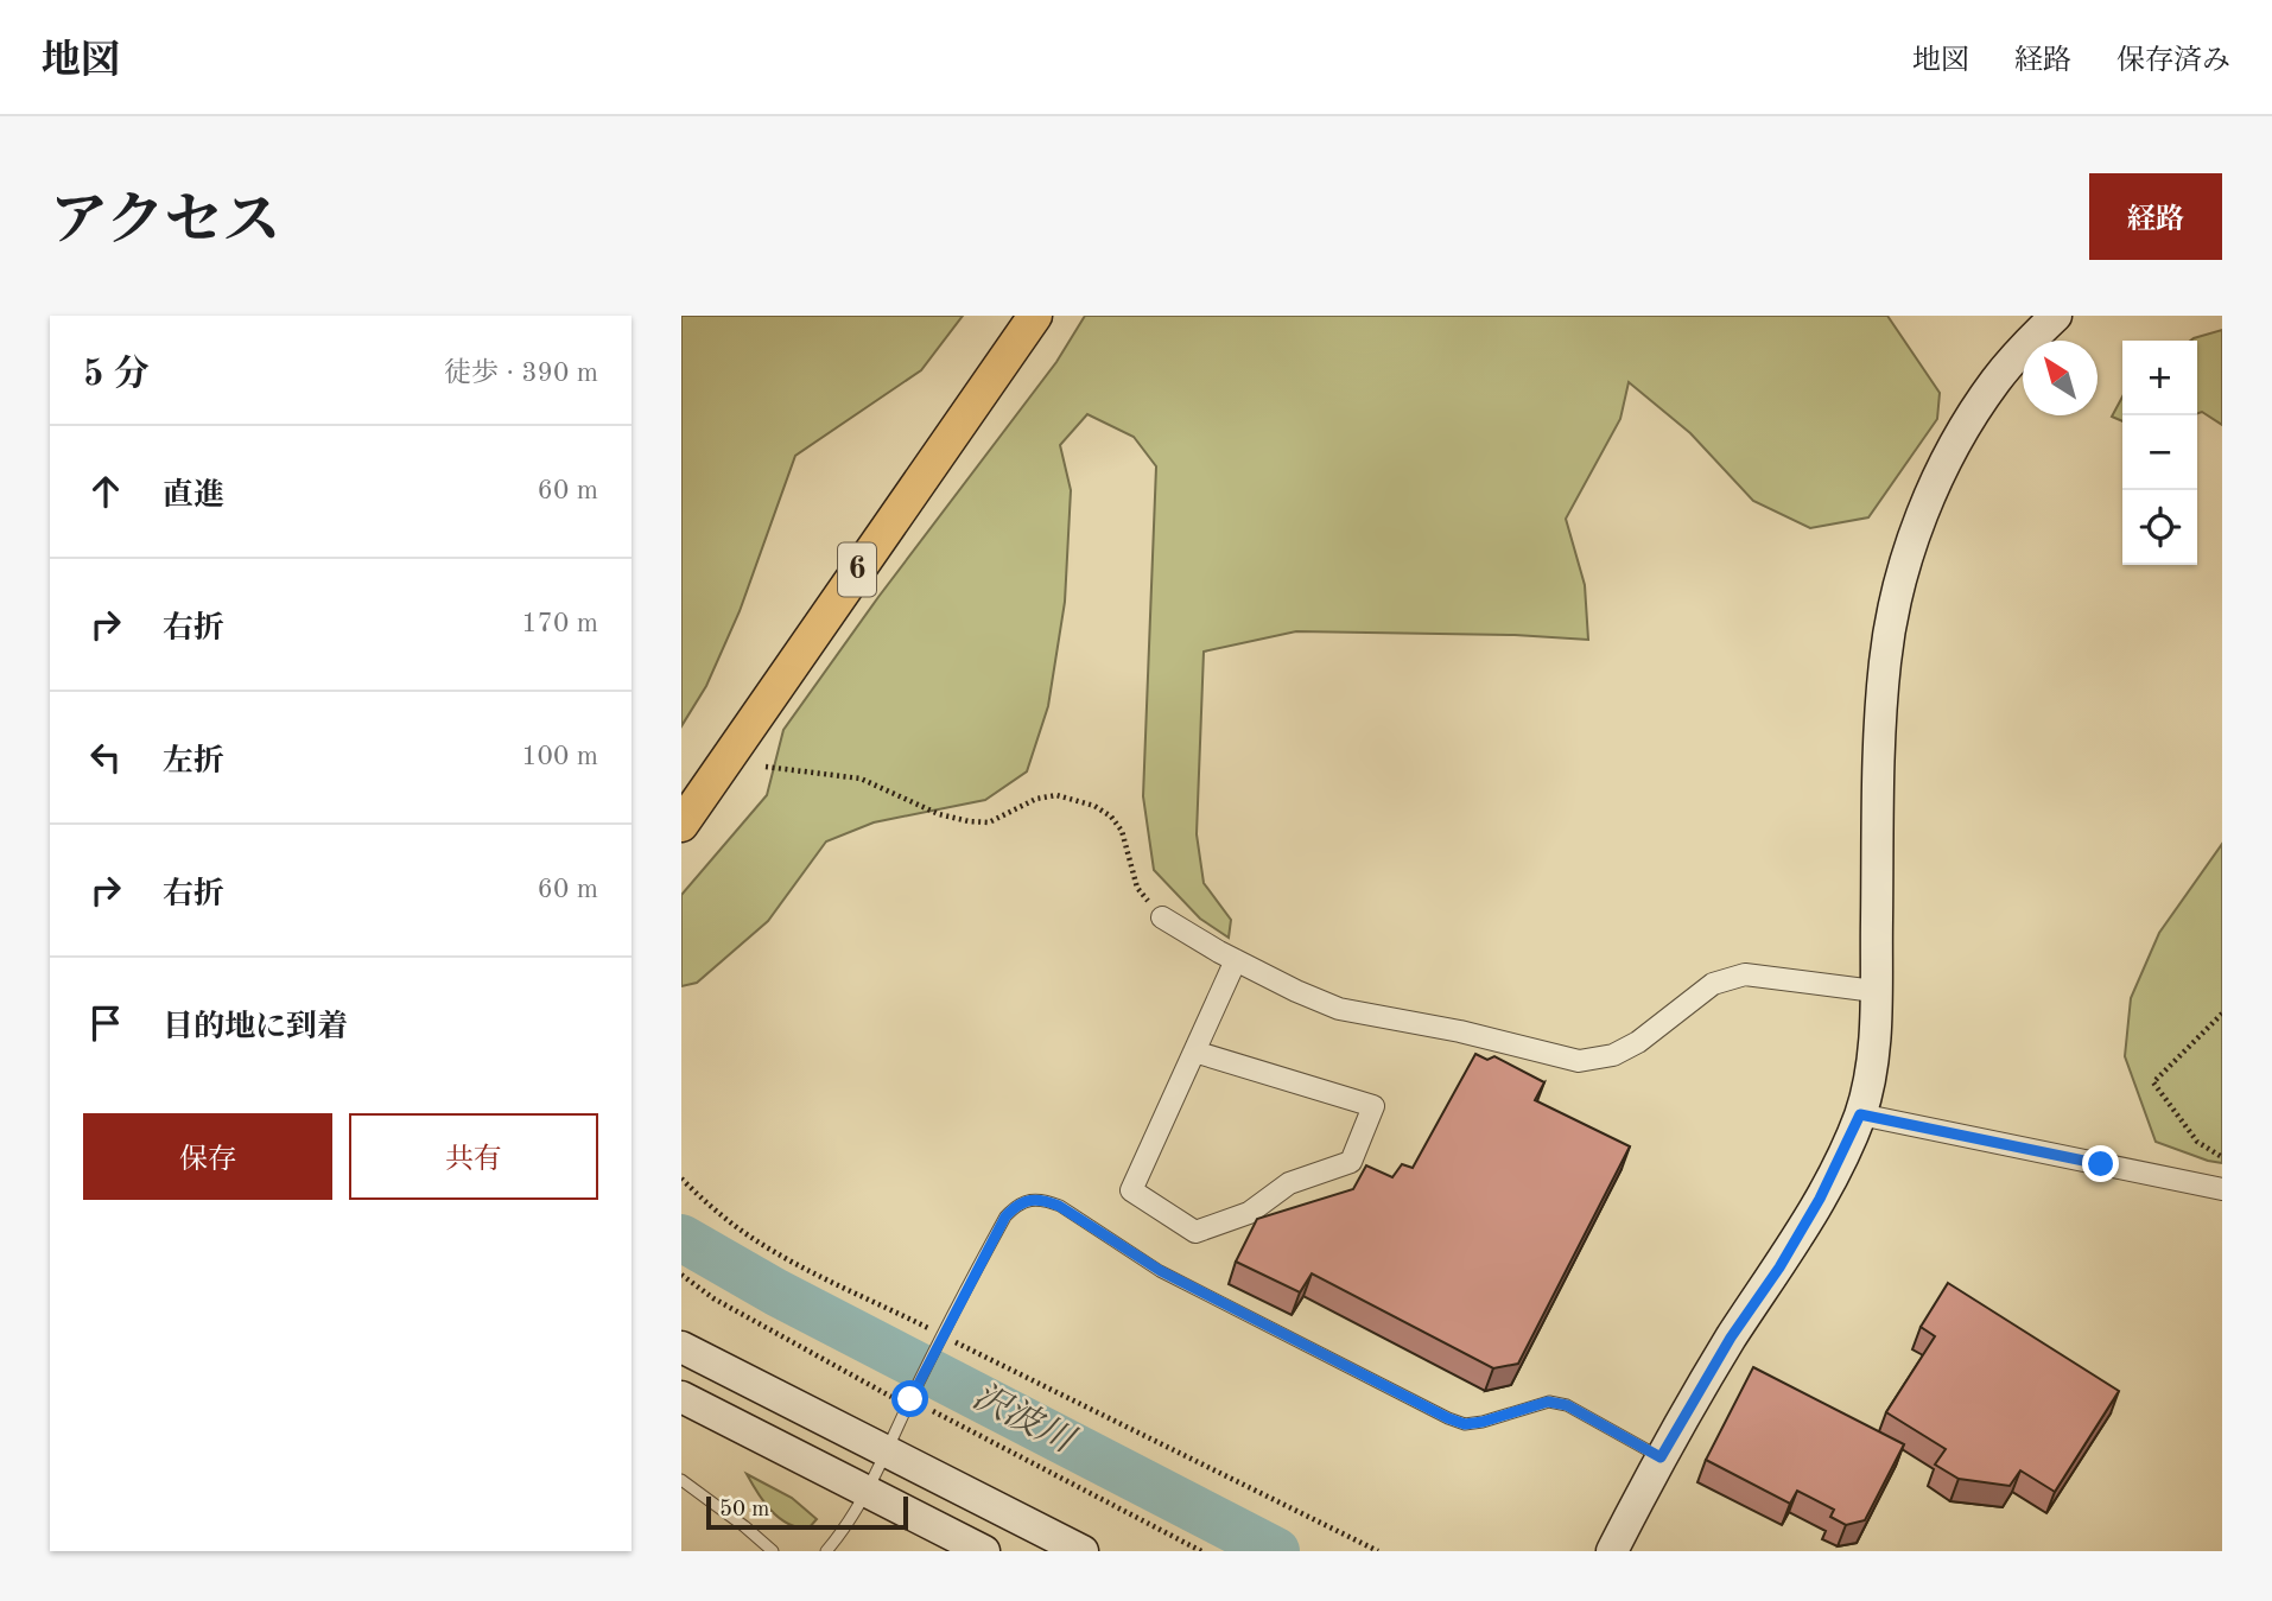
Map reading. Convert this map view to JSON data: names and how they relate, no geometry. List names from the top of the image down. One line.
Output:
{"streets":{"main road":["6"]},"water":["沢波川"],"scale_bar":"50 m","north":"top left","page":{"header":"地図","nav":["地図","経路","保存済み"],"title":"アクセス","buttons":["経路",["保存","共有"]],"heading":["5 分","徒歩 · 390 m"],"map_buttons":["+","−"],"list":[["直進","60 m"],["右折","170 m"],["左折","100 m"],["右折","60 m"],"目的地に到着"],"scale":"50 m"}}
